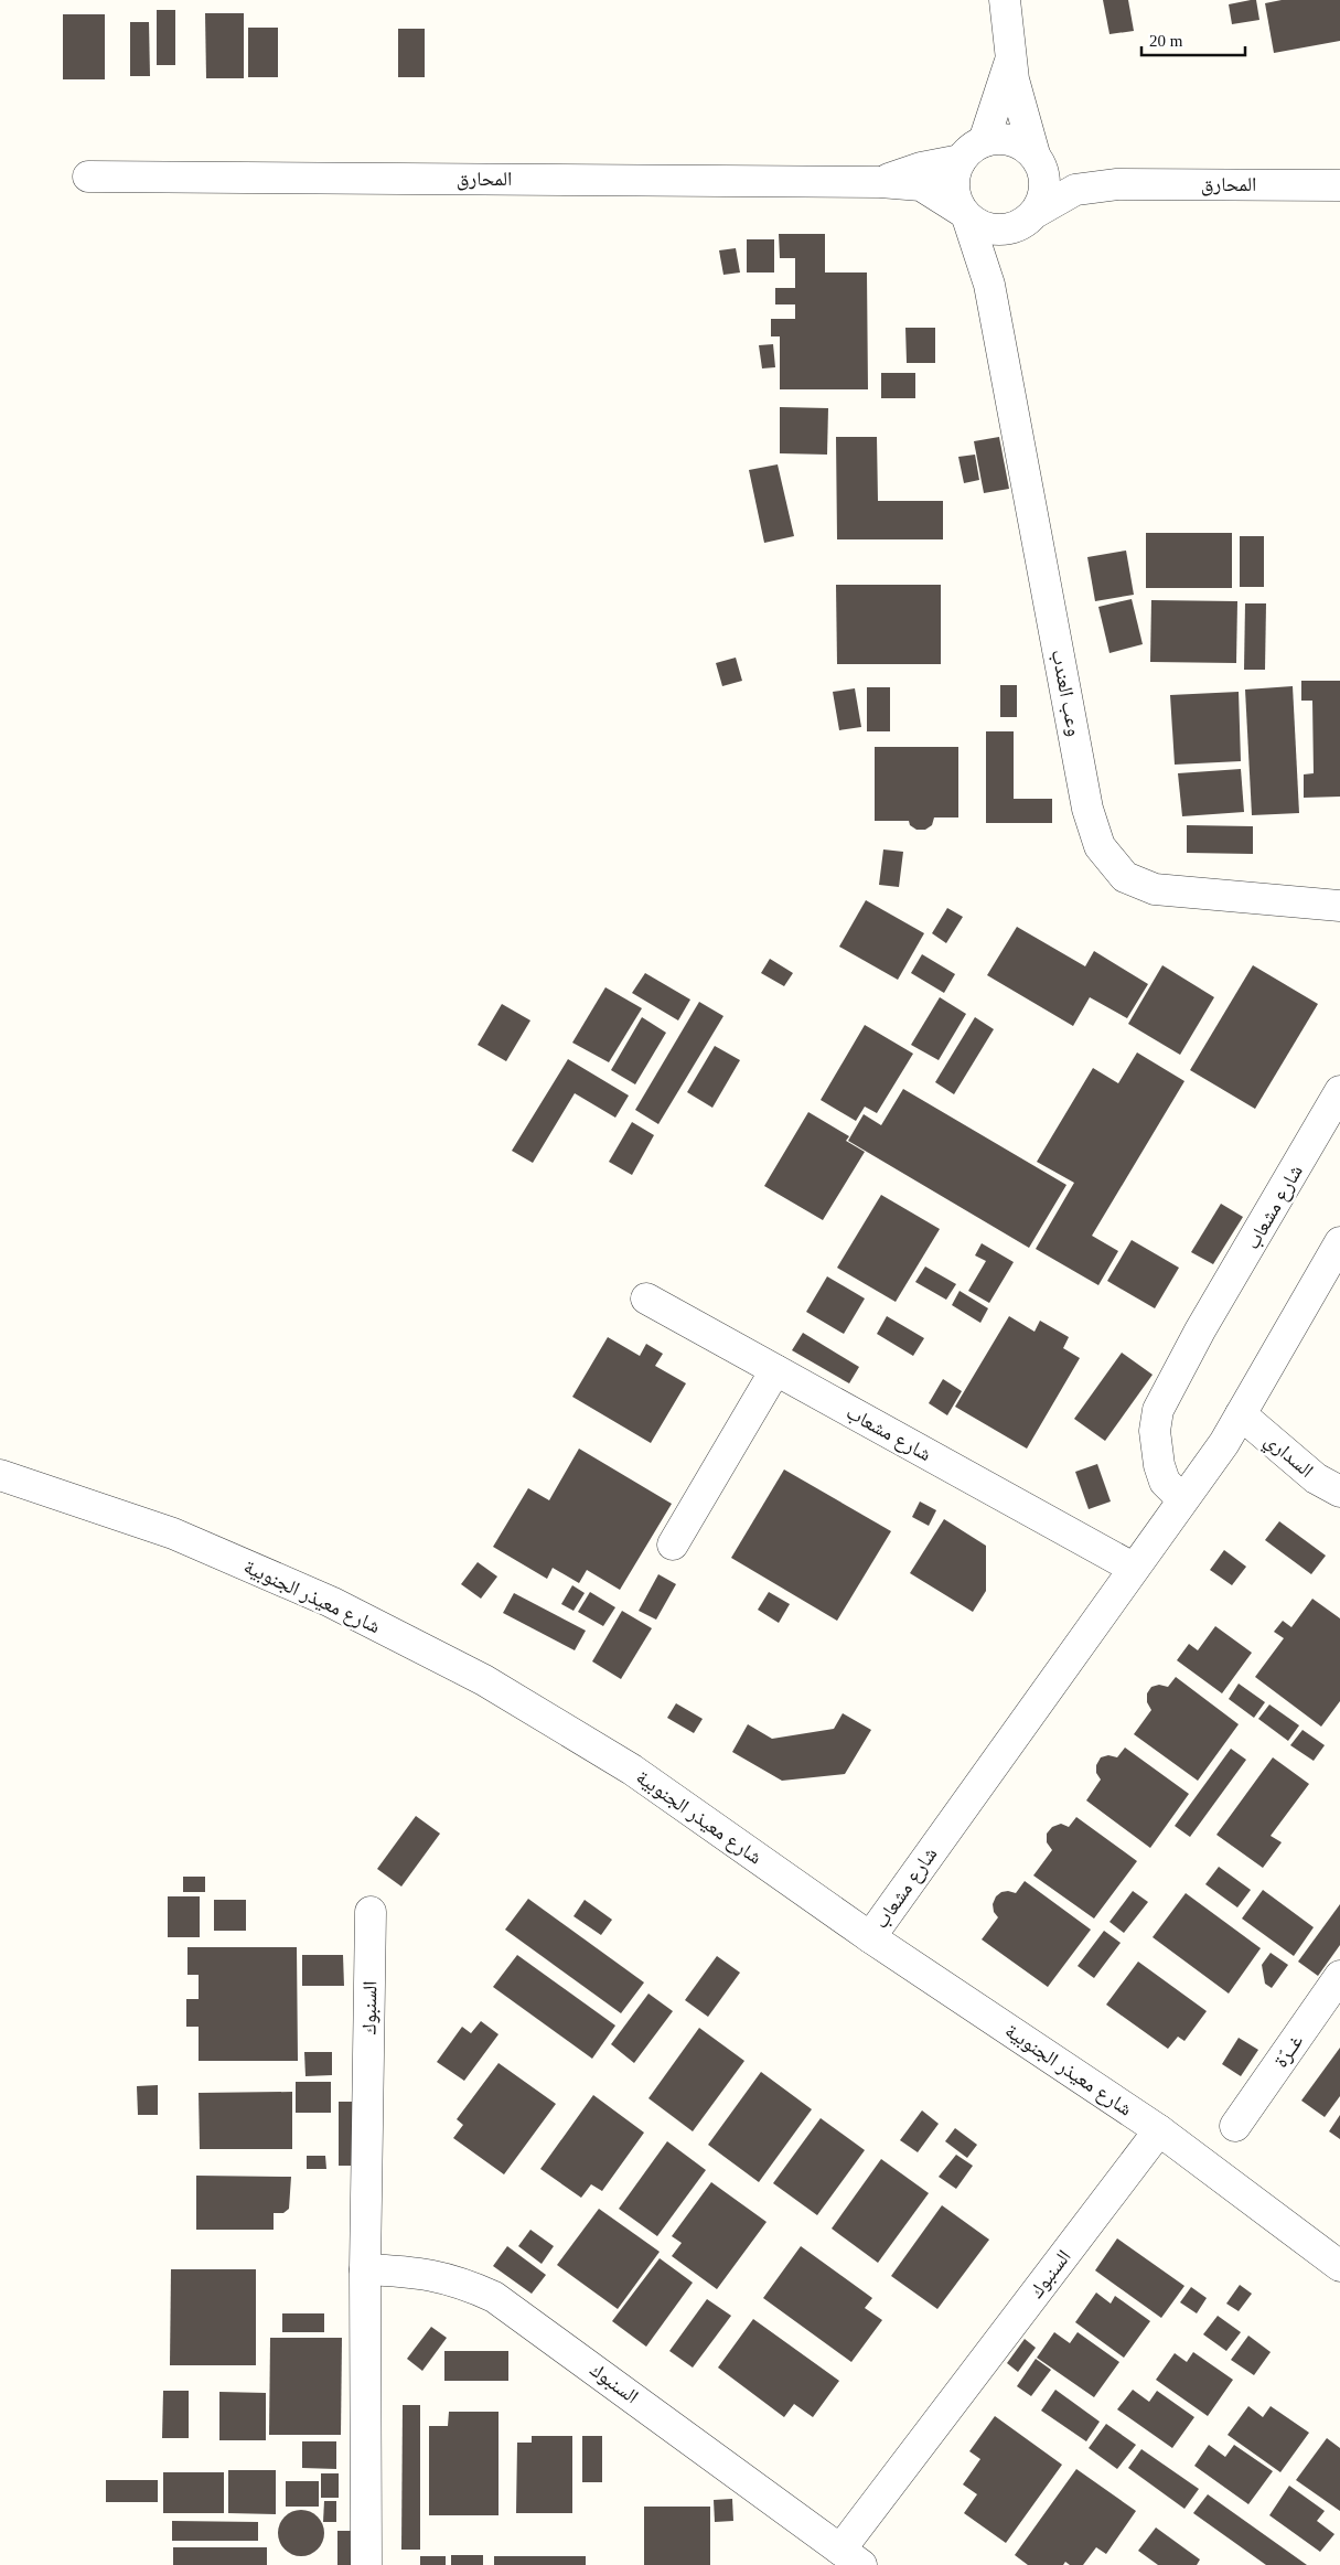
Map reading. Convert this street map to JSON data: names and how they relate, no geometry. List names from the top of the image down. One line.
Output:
{"streets":{"street":["المحارق","وعب العندب","شارع مشعاب","السداري","شارع معيذر الجنوبية","السنبوك","غــرّة"]},"crossings":[["المحارق","وعب العندب"],["شارع مشعاب","السداري"],["شارع مشعاب","شارع معيذر الجنوبية"],["شارع معيذر الجنوبية","السنبوك"]],"scale_bar":"20 m"}
